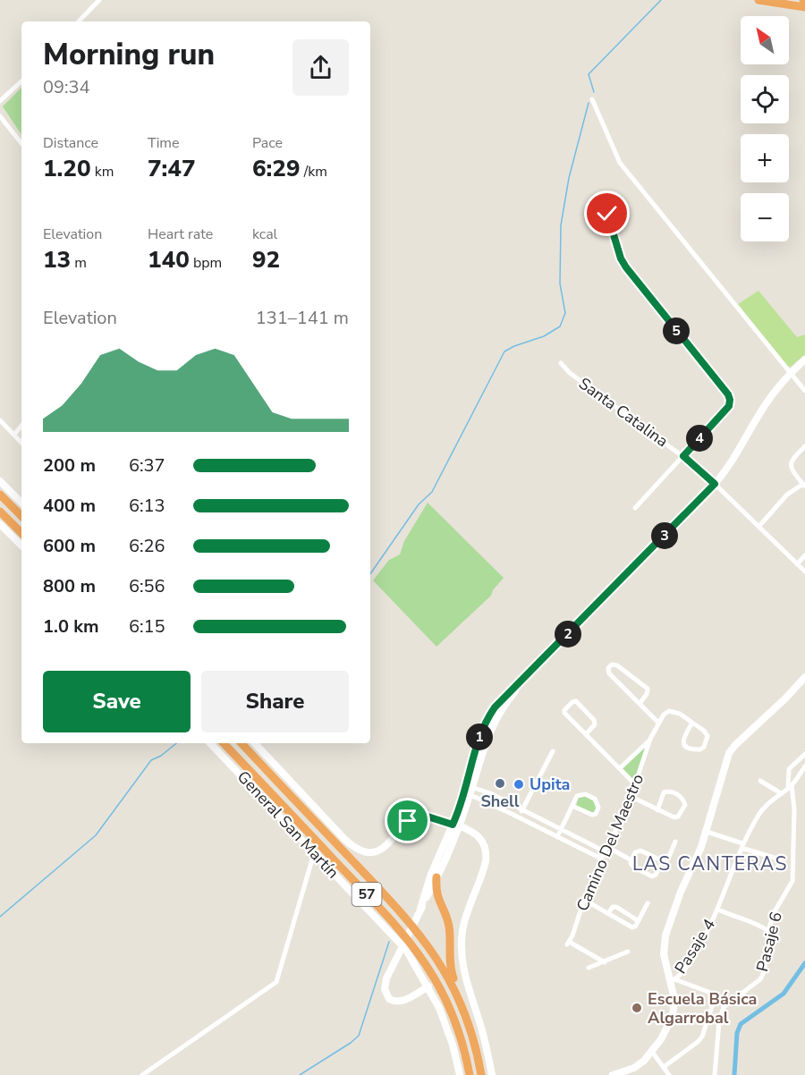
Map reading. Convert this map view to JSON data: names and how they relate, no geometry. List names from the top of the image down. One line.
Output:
{"streets":{"highway":["57"],"street":["Santa Catalina","General San Martín","Camino Del Maestro","Pasaje 6","Pasaje 4"]},"crossings":[["Pasaje 6","Pasaje 4"]],"districts":["LAS CANTERAS"],"places":["Shell","Upita","Escuela Básica Algarrobal"],"north":"top left","page":{"map_buttons":["+","−"],"heading":["Morning run","09:34"],"stats":[["Distance","1.20 km"],["Time","7:47"],["Pace","6:29 /km"],["Elevation","13 m"],["Heart rate","140 bpm"],["kcal","92"]],"chart":["Elevation","131–141 m"],"pins":["5","4","3","2","1"],"list":[{"name":"200 m","note":"6:37"},{"name":"400 m","note":"6:13"},{"name":"600 m","note":"6:26"},{"name":"800 m","note":"6:56"},{"name":"1.0 km","note":"6:15"}],"buttons":["Save","Share"]}}
